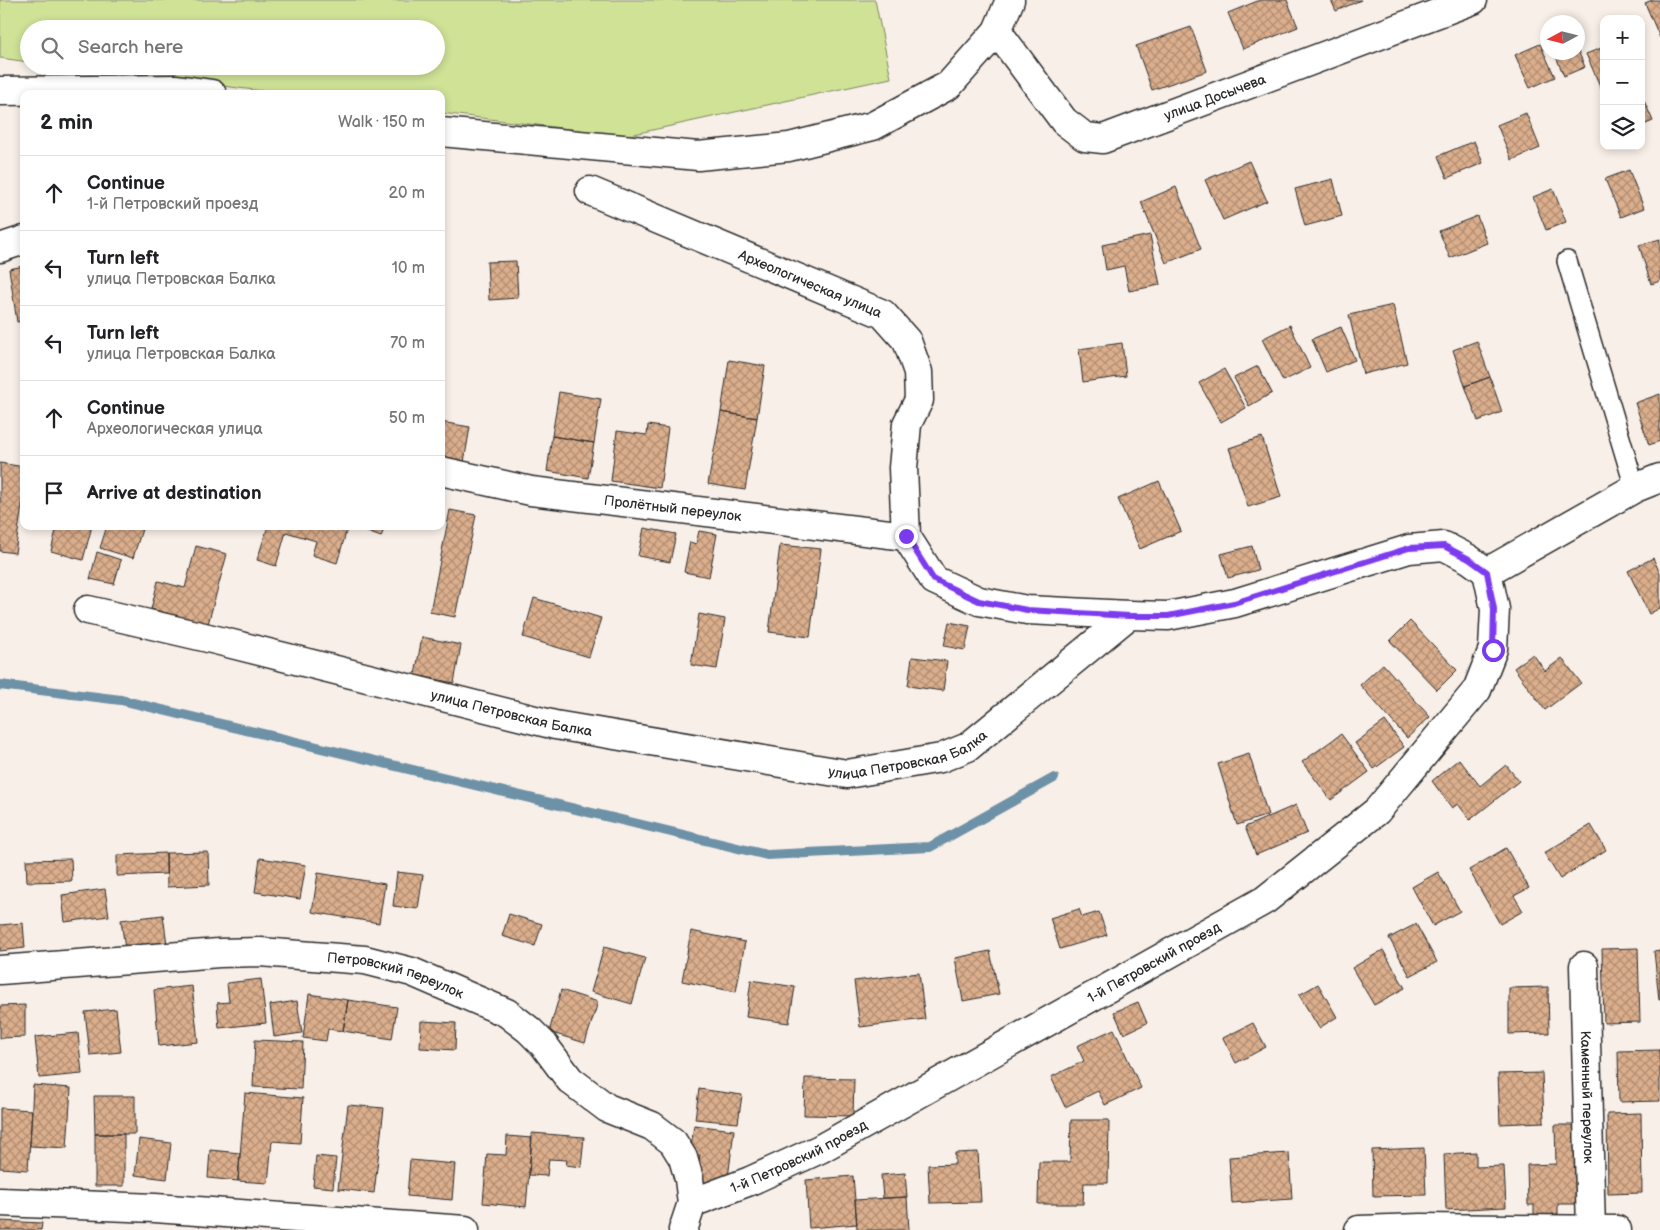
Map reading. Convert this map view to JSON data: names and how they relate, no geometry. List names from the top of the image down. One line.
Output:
{"streets":{"street":["улица Досычева","Археологическая улица","Пролётный переулок","улица Петровская Балка","1-й Петровский проезд","Петровский переулок","Каменный переулок"]},"crossings":[["Археологическая улица","Пролётный переулок"],["Археологическая улица","улица Петровская Балка"],["1-й Петровский проезд","Петровский переулок"]],"north":"left","page":{"map_buttons":["+","−"],"search":"Search here","heading":["2 min","Walk · 150 m"],"list":[["Continue","1-й Петровский проезд","20 m"],["Turn left","улица Петровская Балка","10 m"],["Turn left","улица Петровская Балка","70 m"],["Continue","Археологическая улица","50 m"],"Arrive at destination"]}}
